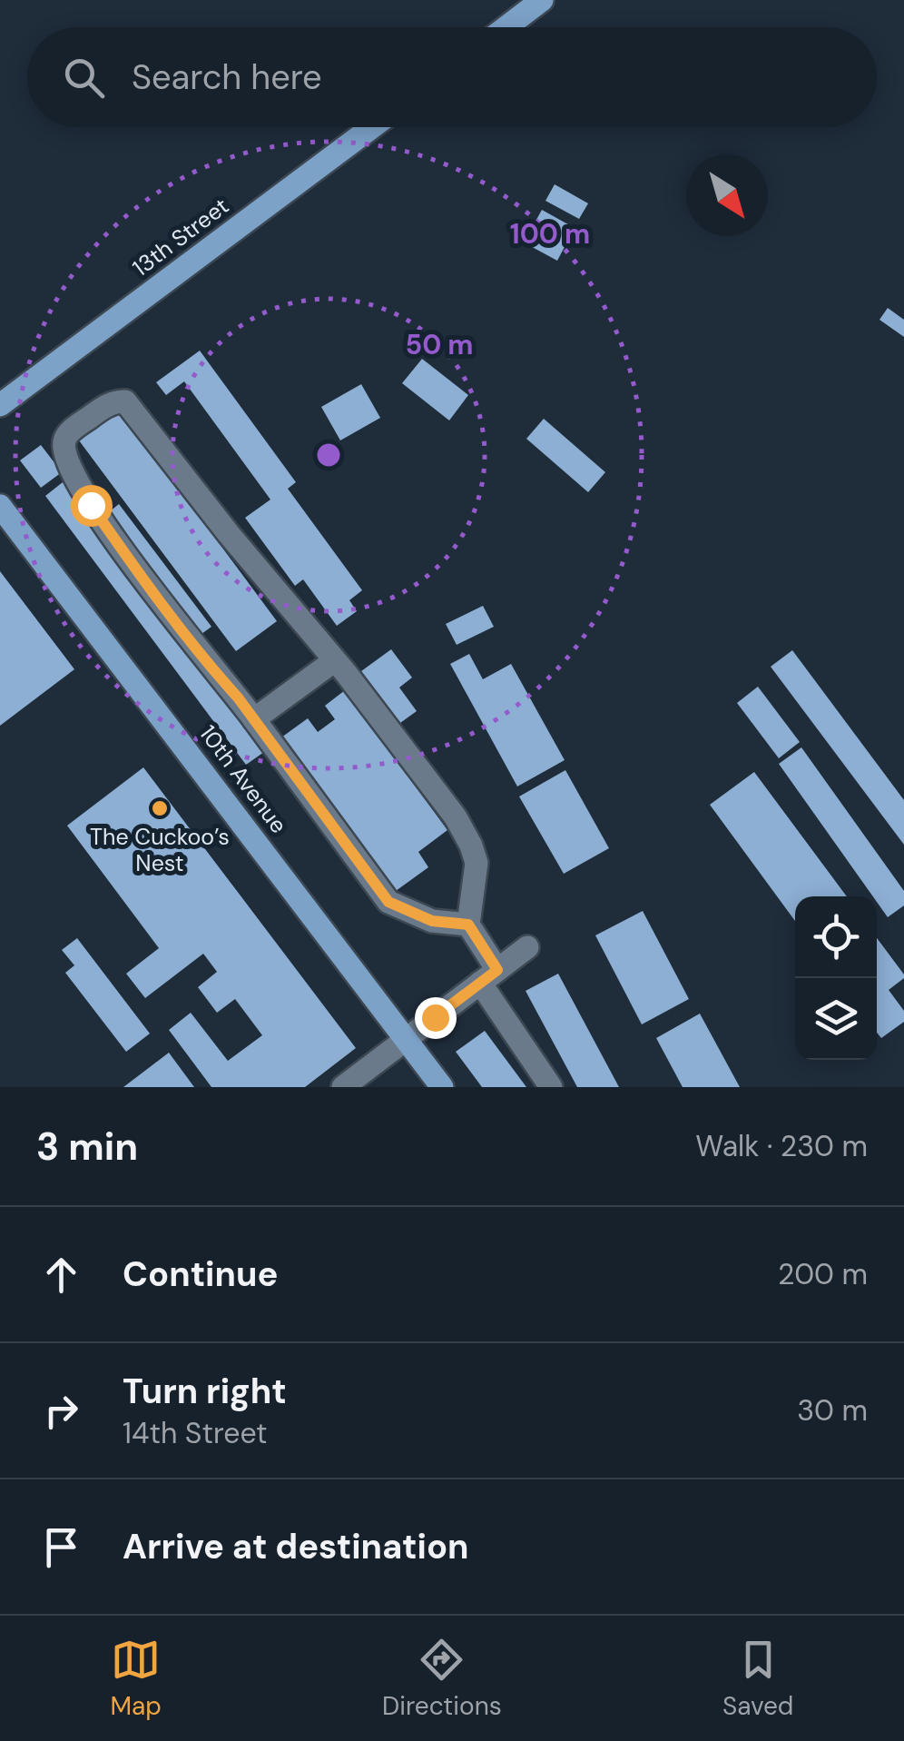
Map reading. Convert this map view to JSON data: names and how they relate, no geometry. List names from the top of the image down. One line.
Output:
{"streets":{"main road":["13th Street","10th Avenue"]},"places":["The Cuckoo’s Nest"],"north":"bottom right","page":{"search":"Search here","heading":["3 min","Walk · 230 m"],"list":[["Continue","200 m"],["Turn right","14th Street","30 m"],"Arrive at destination"],"nav":["Map","Directions","Saved"]},"rings":["100 m","50 m"]}
